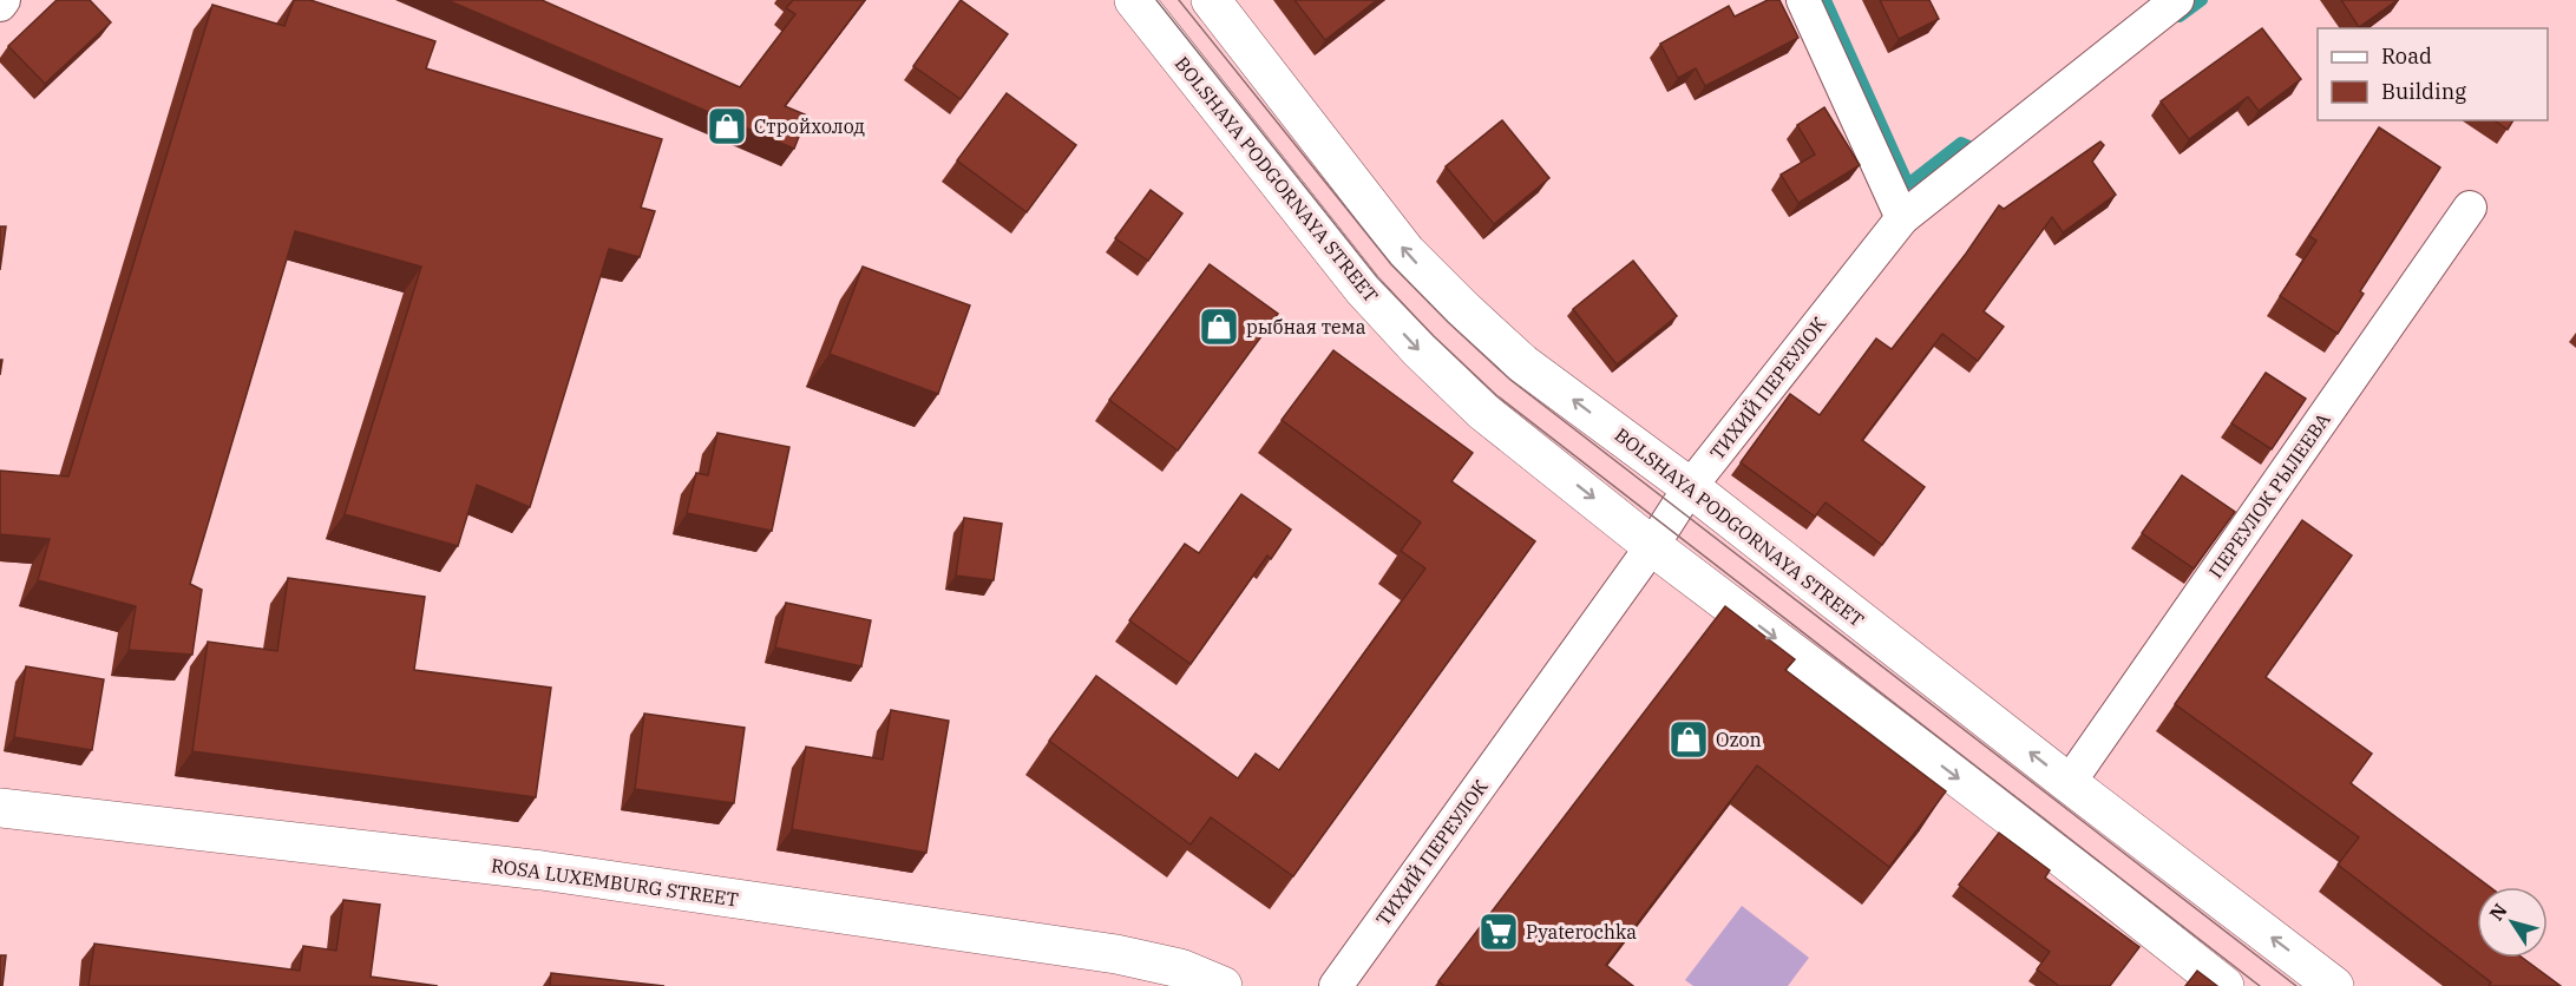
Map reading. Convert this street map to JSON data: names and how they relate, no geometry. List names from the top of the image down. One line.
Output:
{"streets":{"main road":["BOLSHAYA PODGORNAYA STREET","ROSA LUXEMBURG STREET"],"street":["ТИХИЙ ПЕРЕУЛОК","ПЕРЕУЛОК РЫЛЕЕВА"]},"crossings":[["BOLSHAYA PODGORNAYA STREET","ТИХИЙ ПЕРЕУЛОК"],["BOLSHAYA PODGORNAYA STREET","ПЕРЕУЛОК РЫЛЕЕВА"]],"places":{"shop":["Стройхолод","рыбная тема","Ozon"],"supermarket":["Pyaterochka"]},"legend":["Road","Building"],"north":"top left"}
